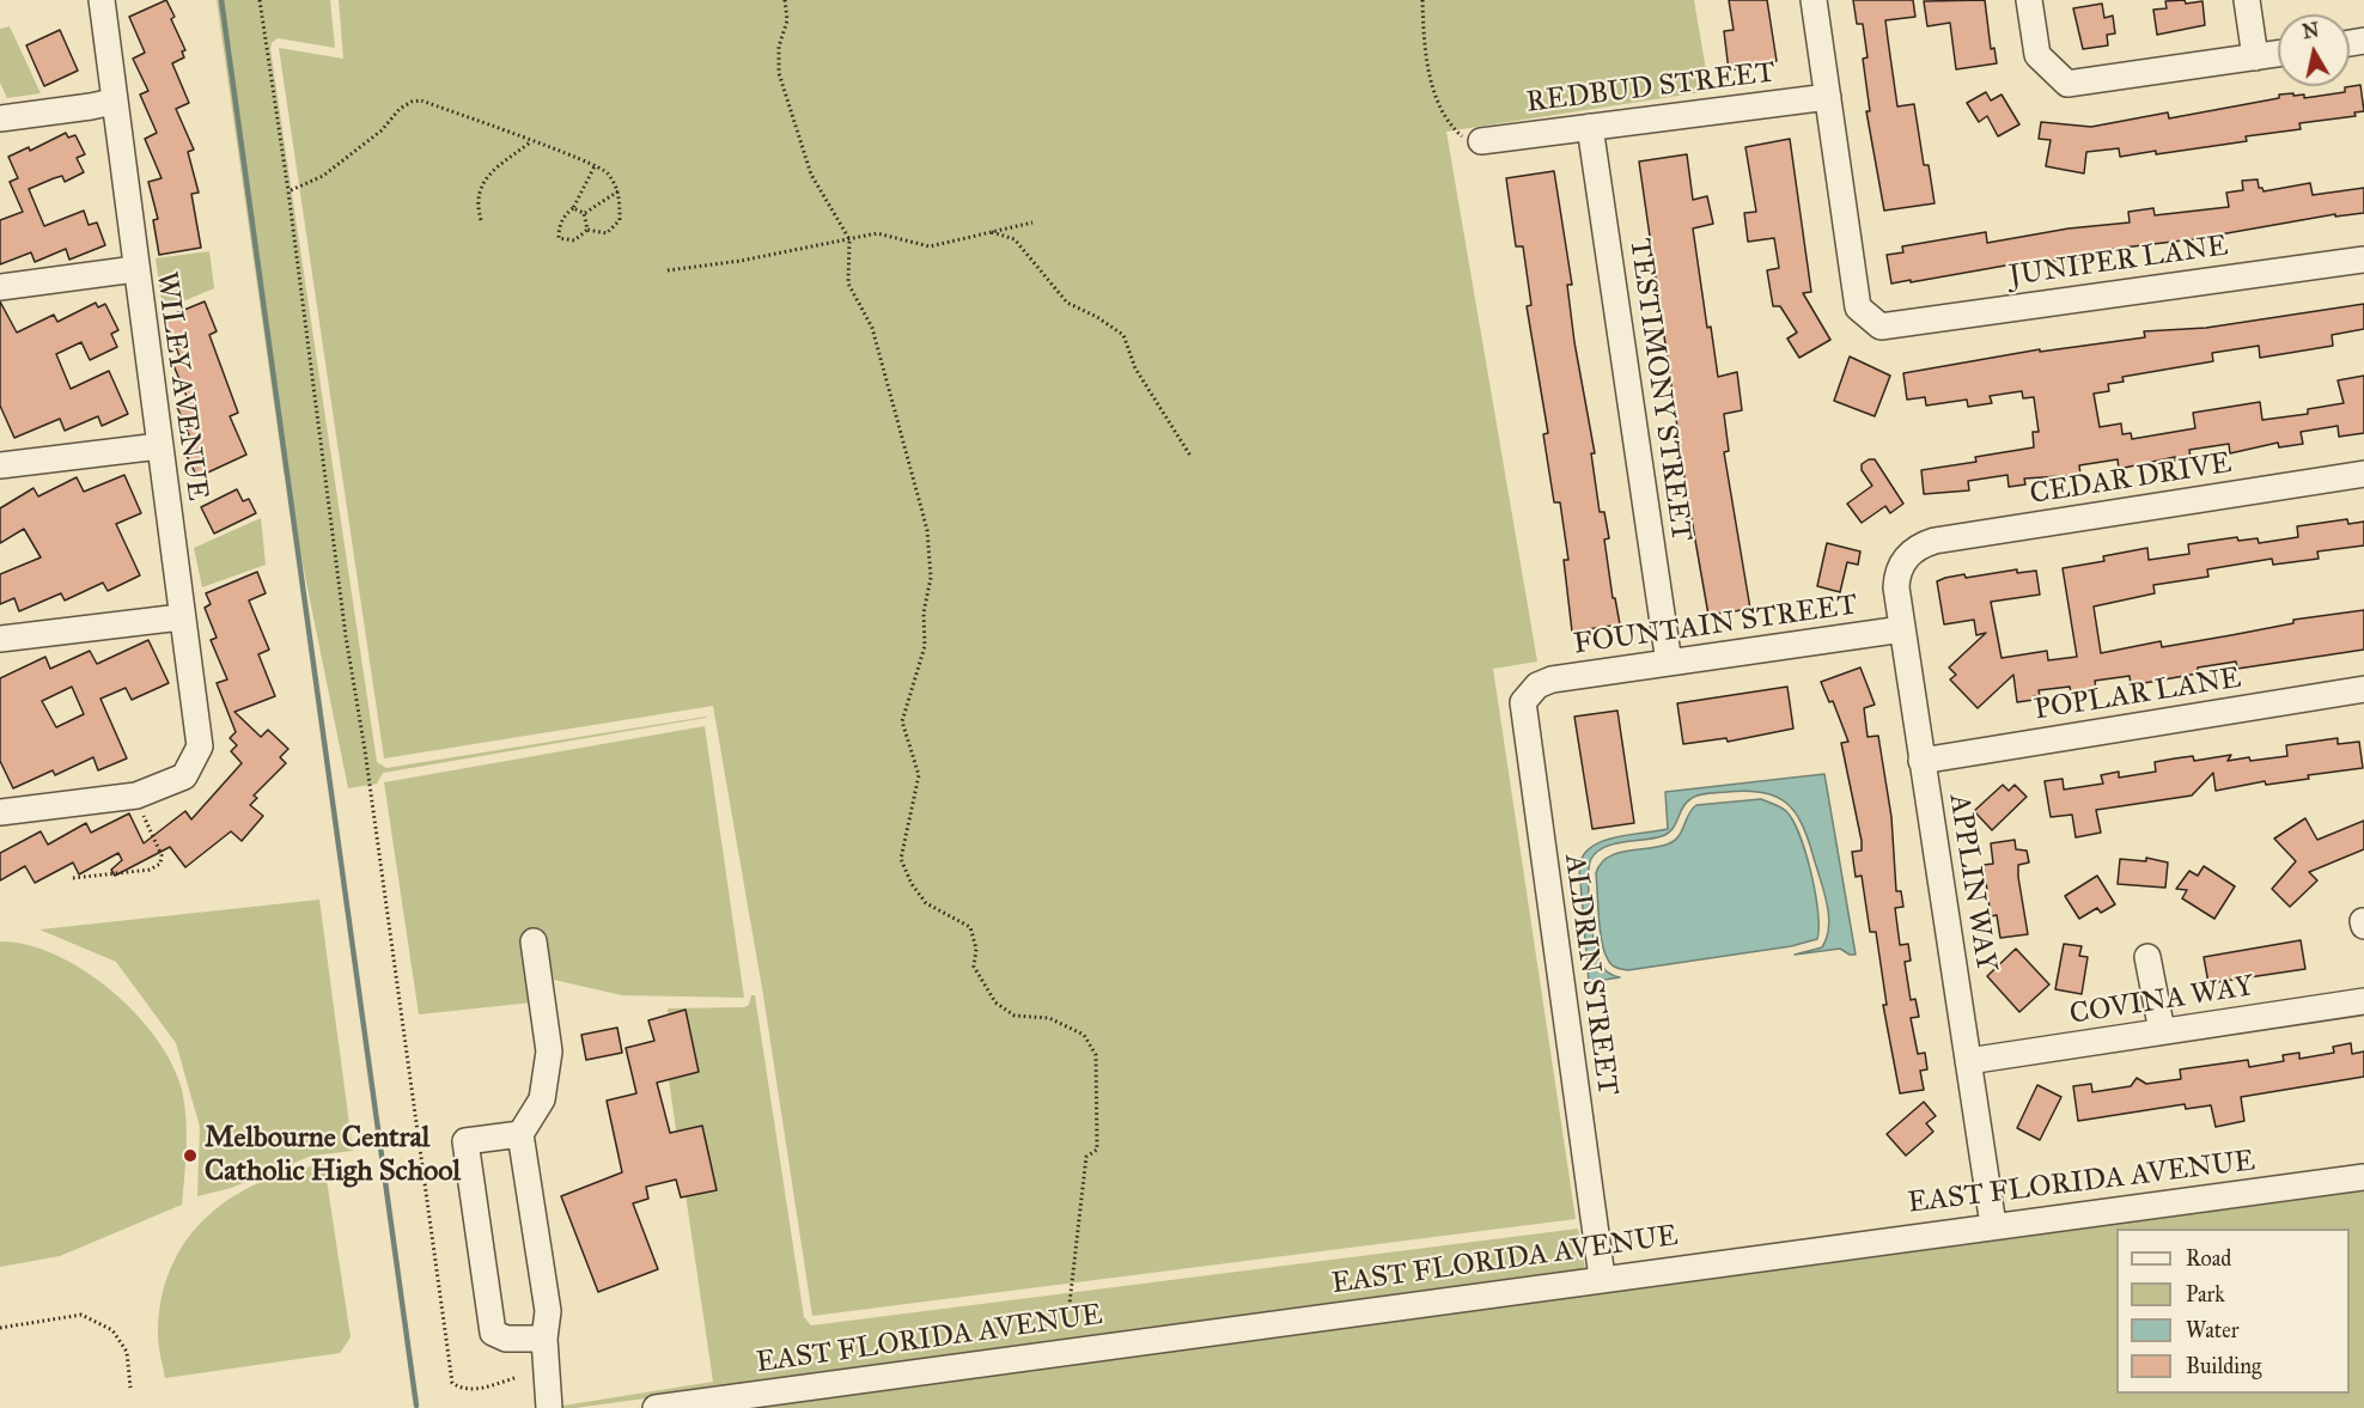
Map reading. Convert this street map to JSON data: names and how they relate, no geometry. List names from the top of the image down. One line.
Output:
{"streets":{"street":["REDBUD STREET","JUNIPER LANE","WILEY AVENUE","TESTIMONY STREET","CEDAR DRIVE","FOUNTAIN STREET","POPLAR LANE","APPLIN WAY","ALDRIN STREET","COVINA WAY","EAST FLORIDA AVENUE"]},"crossings":[["REDBUD STREET","JUNIPER LANE"],["REDBUD STREET","TESTIMONY STREET"],["TESTIMONY STREET","FOUNTAIN STREET"],["CEDAR DRIVE","APPLIN WAY"],["FOUNTAIN STREET","APPLIN WAY"],["FOUNTAIN STREET","ALDRIN STREET"],["POPLAR LANE","APPLIN WAY"],["APPLIN WAY","COVINA WAY"],["APPLIN WAY","EAST FLORIDA AVENUE"],["ALDRIN STREET","EAST FLORIDA AVENUE"]],"places":["Melbourne Central Catholic High School"],"legend":["Road","Park","Water","Building"],"north":"top"}
